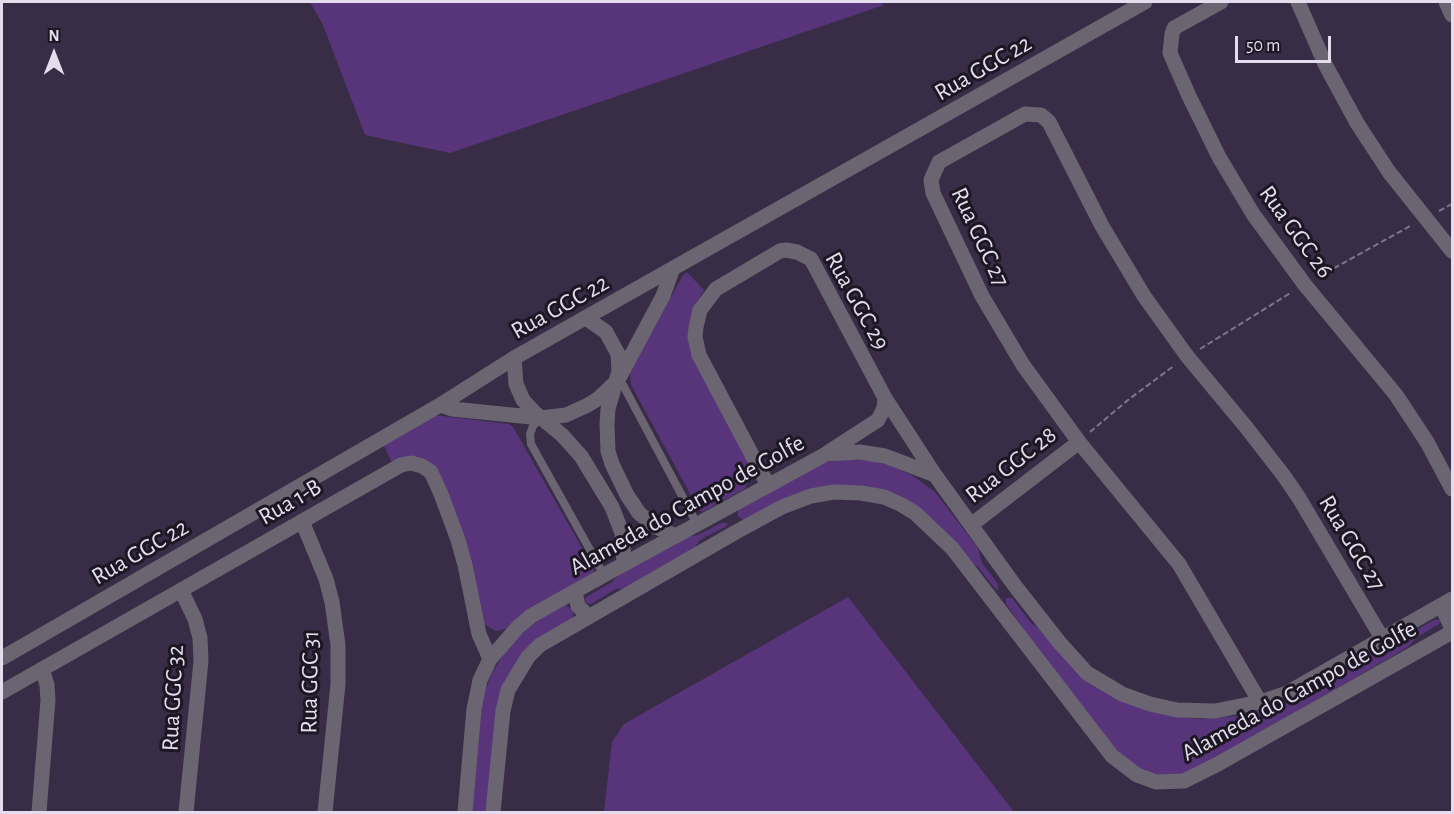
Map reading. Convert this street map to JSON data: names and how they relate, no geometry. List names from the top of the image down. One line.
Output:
{"streets":{"street":["Rua GGC 22","Rua GGC 26","Rua GGC 27","Rua GGC 29","Rua GGC 28","Rua 1-B","Alameda do Campo de Golfe","Rua GGC 31","Rua GGC 32"]},"crossings":[["Rua GGC 27","Rua GGC 28"],["Rua GGC 27","Alameda do Campo de Golfe"],["Rua GGC 29","Alameda do Campo de Golfe"],["Rua GGC 28","Alameda do Campo de Golfe"],["Rua 1-B","Alameda do Campo de Golfe"],["Rua 1-B","Rua GGC 31"],["Rua 1-B","Rua GGC 32"]],"scale_bar":"50 m","north":"top"}
